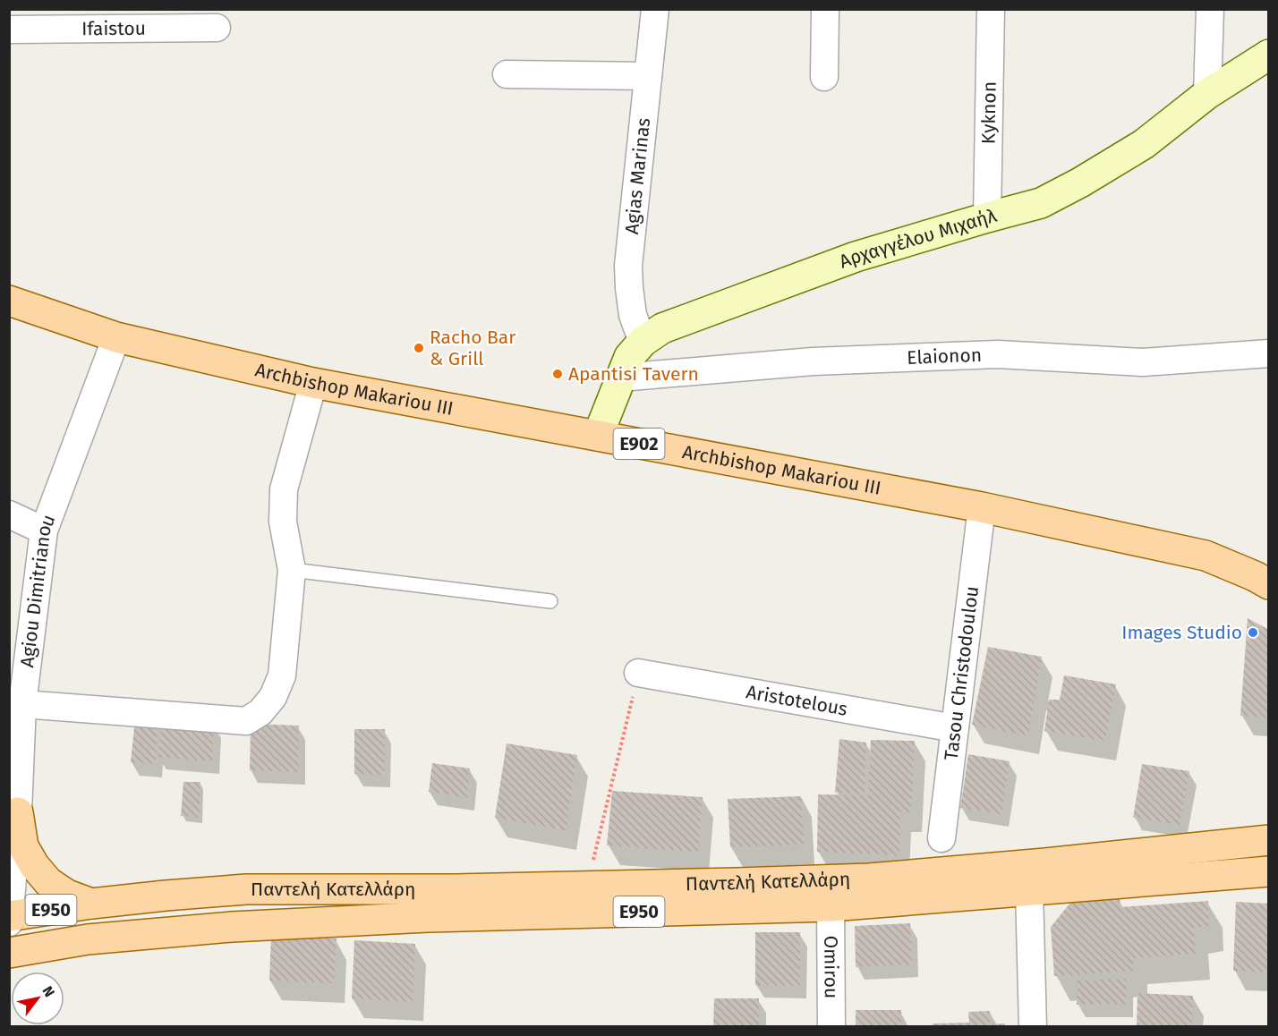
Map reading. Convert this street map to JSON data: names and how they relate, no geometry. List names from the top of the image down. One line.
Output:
{"streets":{"main road":["Archbishop Makariou III","E902","Παντελή Κατελλάρη","E950"],"street":["Ifaistou","Kyknon","Agias Marinas","Αρχαγγέλου Μιχαήλ","Elaionon","Agiou Dimitrianou","Tasou Christodoulou","Aristotelous","Omirou"]},"crossings":[["Kyknon","Αρχαγγέλου Μιχαήλ"],["Agias Marinas","Αρχαγγέλου Μιχαήλ"],["Αρχαγγέλου Μιχαήλ","Elaionon"],["Αρχαγγέλου Μιχαήλ","Archbishop Makariou III"],["Archbishop Makariou III","Agiou Dimitrianou"],["Archbishop Makariou III","Tasou Christodoulou"],["Agiou Dimitrianou","Παντελή Κατελλάρη"],["Tasou Christodoulou","Aristotelous"],["Παντελή Κατελλάρη","Omirou"]],"places":["Racho Bar & Grill","Apantisi Tavern","Images Studio"],"north":"top right"}
